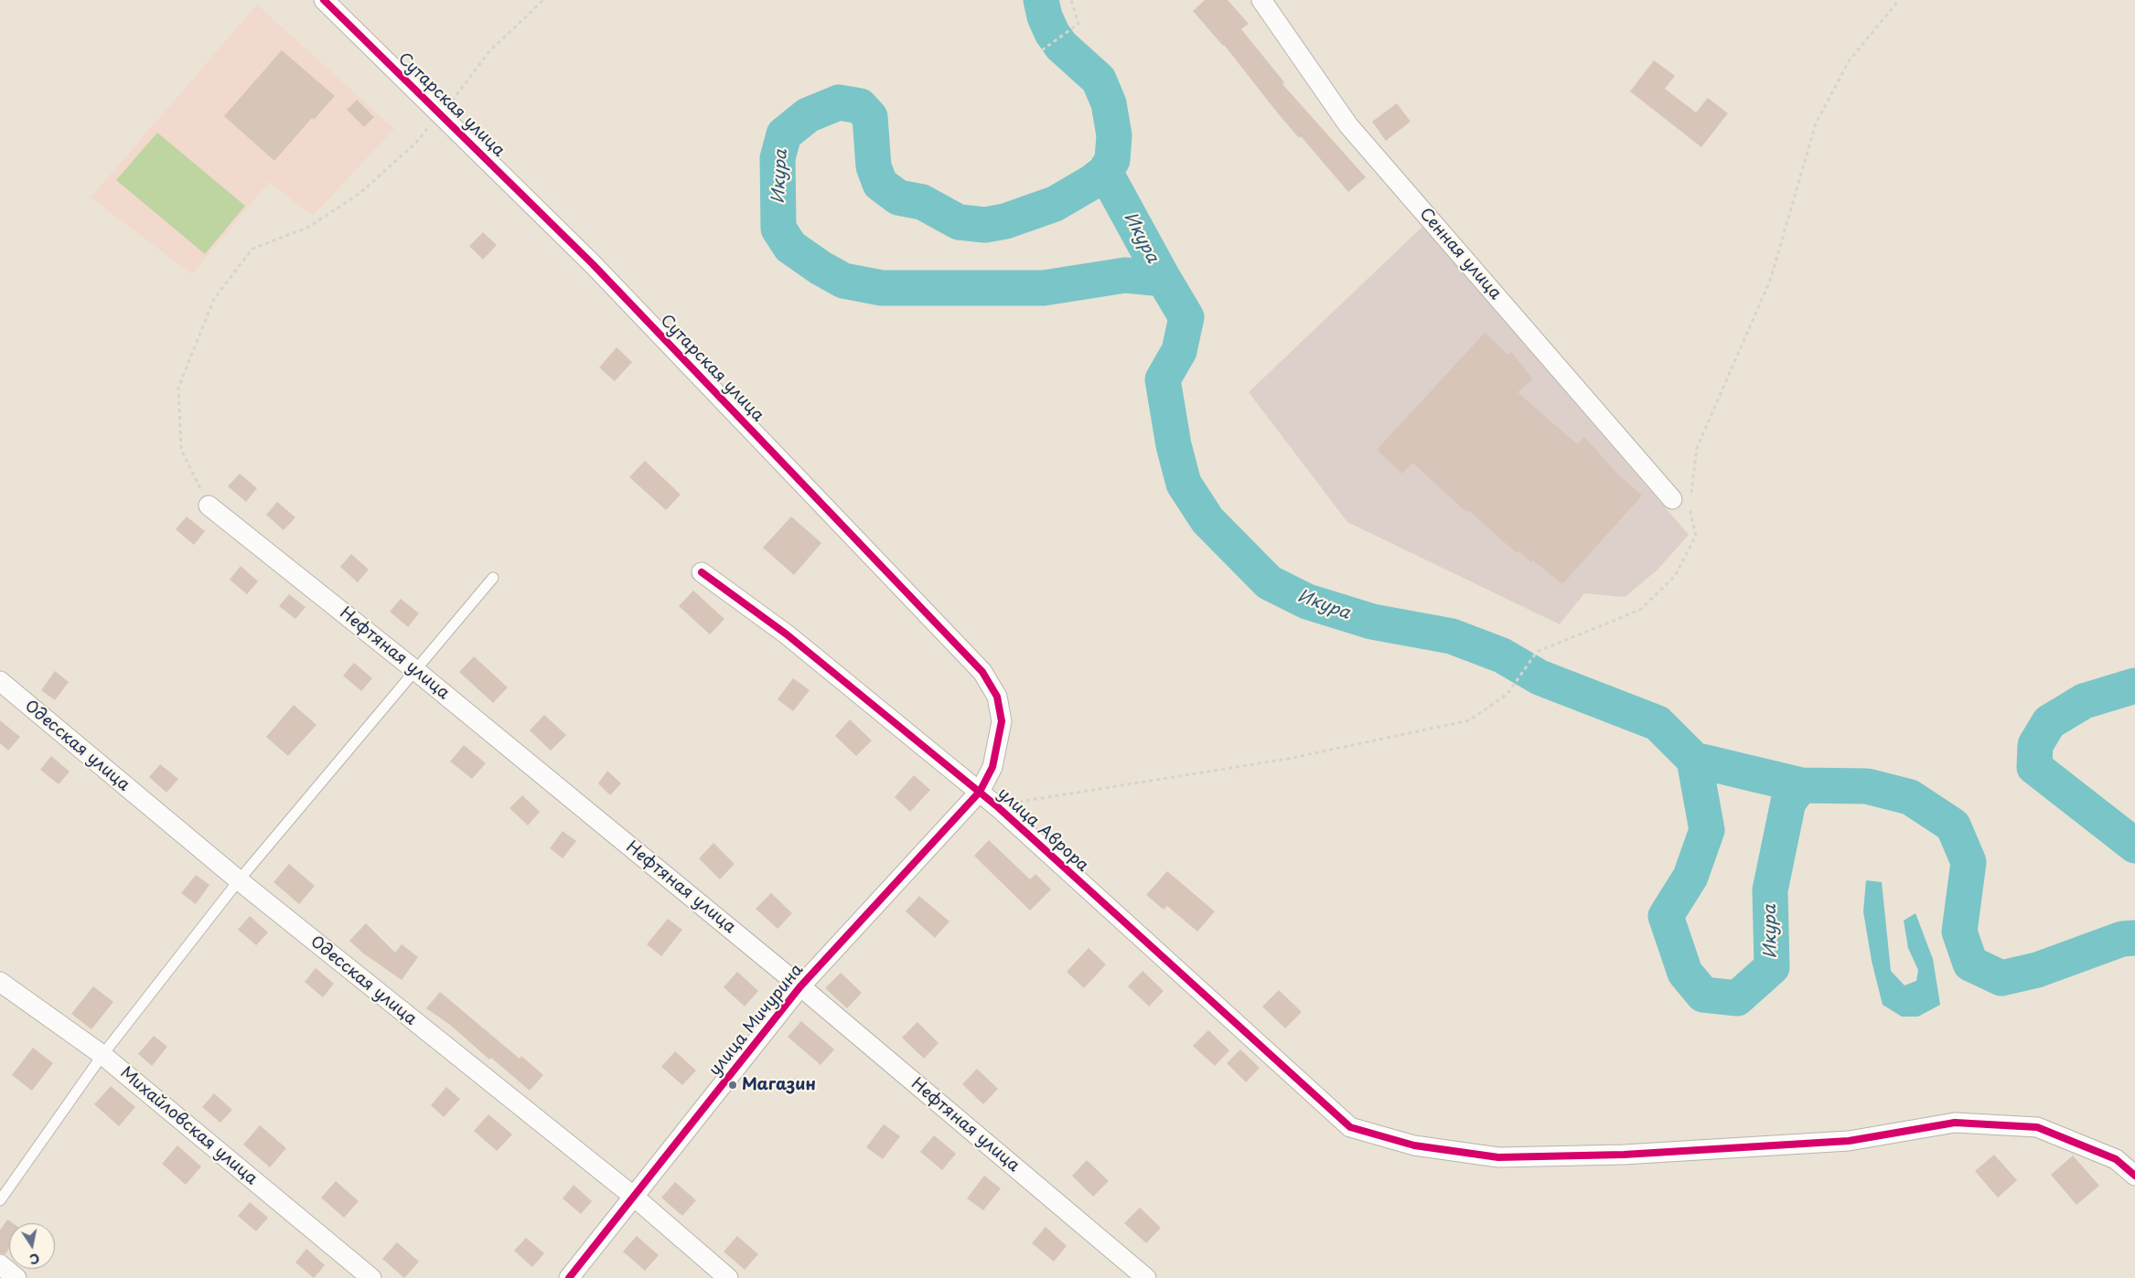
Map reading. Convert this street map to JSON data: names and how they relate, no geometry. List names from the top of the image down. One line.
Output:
{"streets":{"street":["Сутарская улица","Сенная улица","Нефтяная улица","Одесская улица","улица Аврора","улица Мичурина","Михайловская улица"]},"crossings":[["Сутарская улица","улица Аврора"],["Сутарская улица","улица Мичурина"],["Нефтяная улица","улица Мичурина"],["Одесская улица","улица Мичурина"],["улица Аврора","улица Мичурина"]],"water":["Икура"],"places":["Магазин"],"north":"bottom"}
